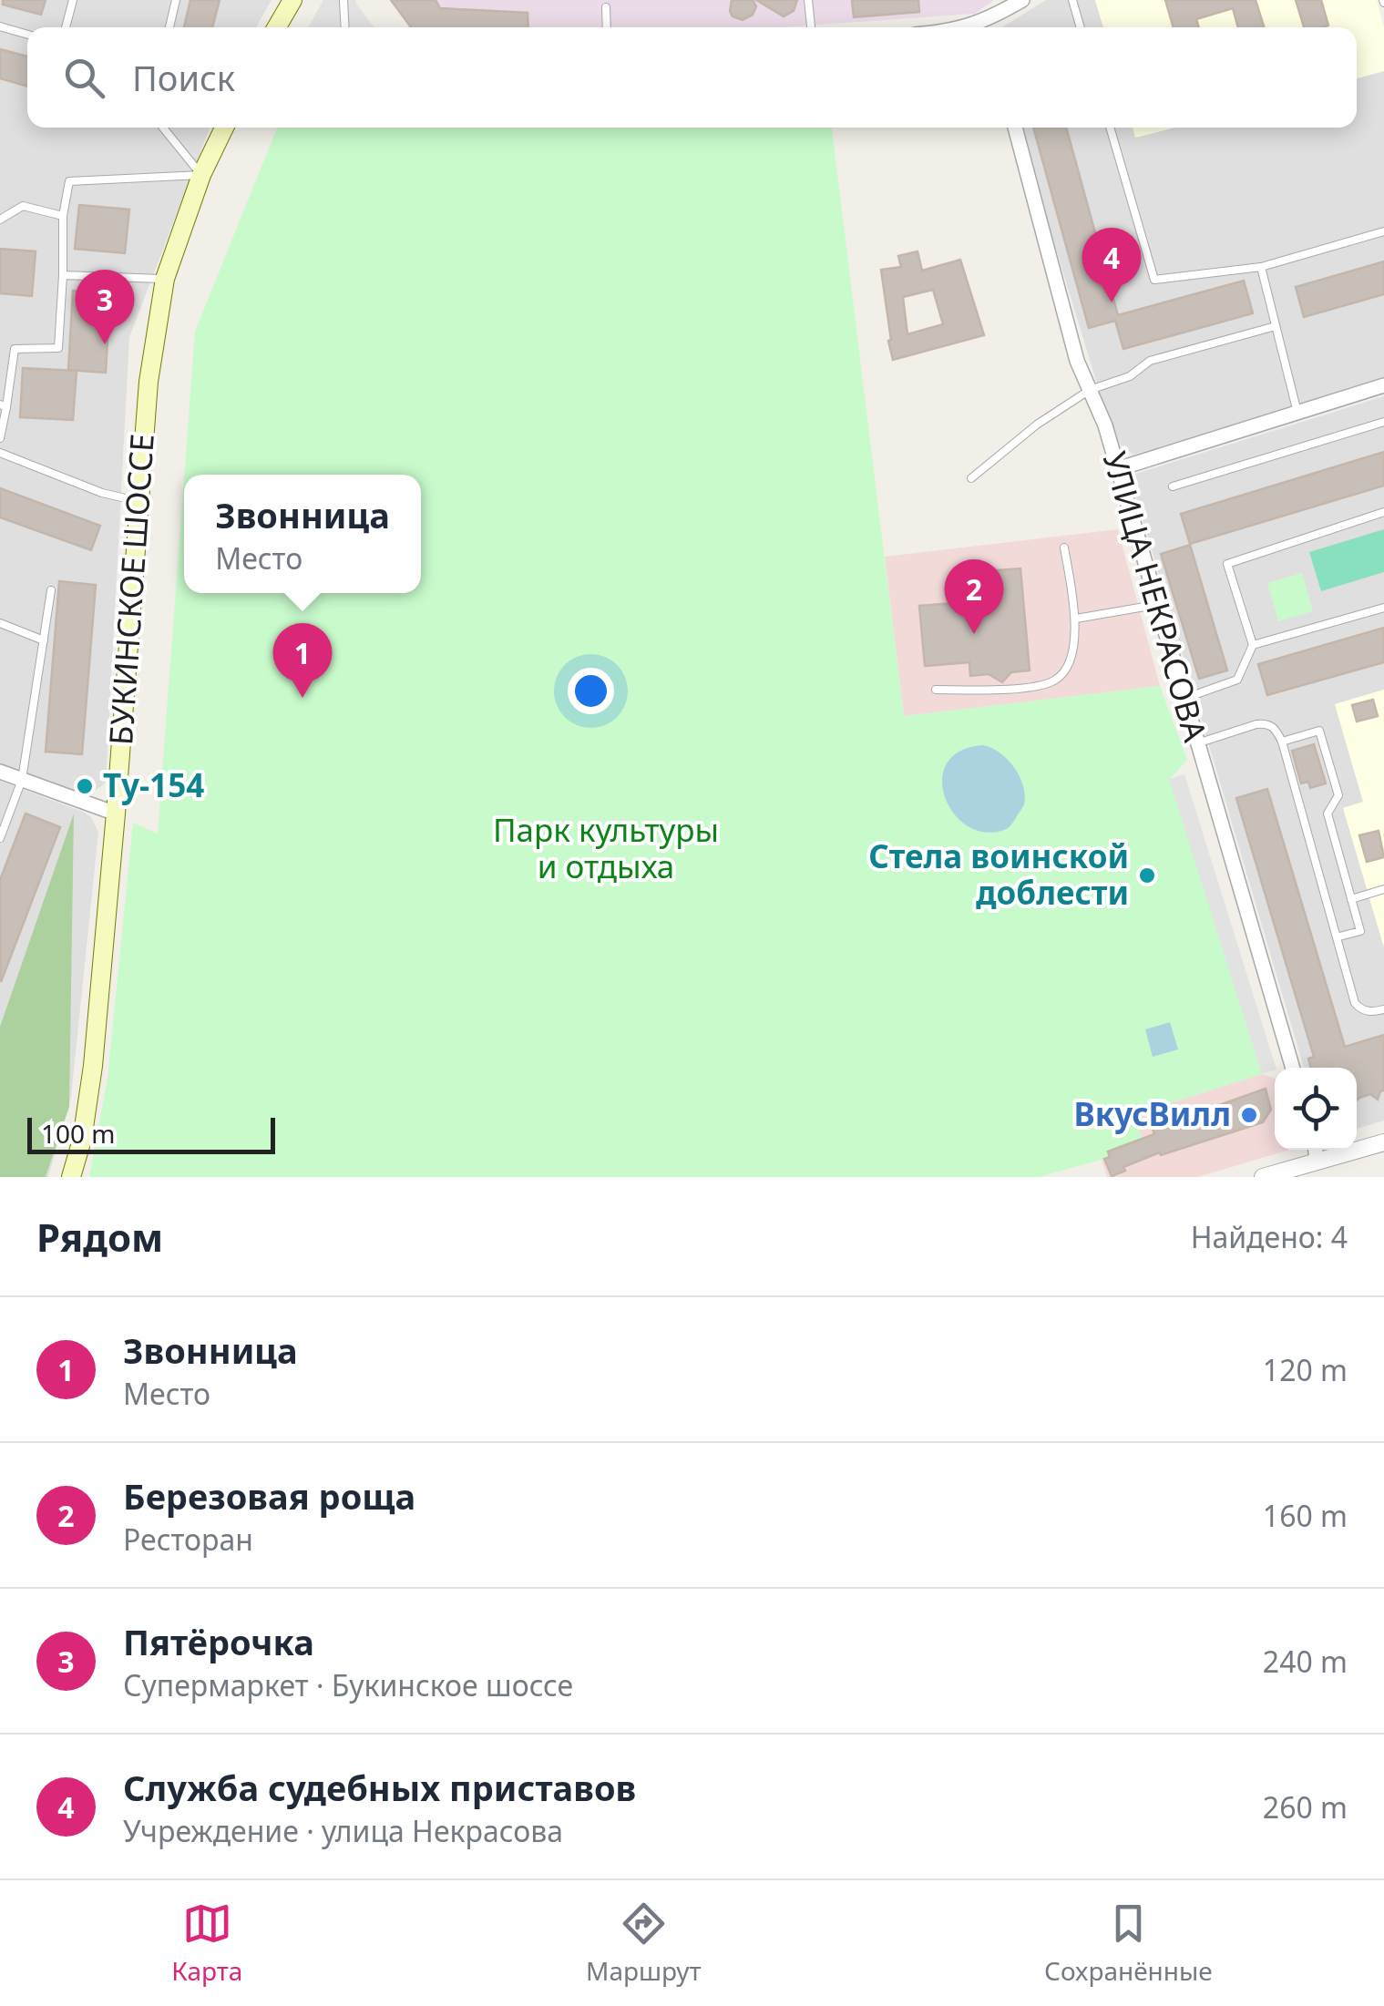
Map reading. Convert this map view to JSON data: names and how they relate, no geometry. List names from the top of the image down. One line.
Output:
{"streets":{"main road":["БУКИНСКОЕ ШОССЕ"],"street":["УЛИЦА НЕКРАСОВА"]},"parks":["Парк культуры и отдыха"],"places":["Ту-154","Стела воинской доблести","ВкусВилл"],"scale_bar":"100 m","page":{"search":"Поиск","pins":["4","3","2","1"],"popup":["Звонница","Место"],"scale":"100 m","heading":["Рядом","Найдено: 4"],"list":[{"mark":"1","name":"Звонница","note":"Место","value":"120 m"},{"mark":"2","name":"Березовая роща","note":"Ресторан","value":"160 m"},{"mark":"3","name":"Пятёрочка","note":"Супермаркет · Букинское шоссе","value":"240 m"},{"mark":"4","name":"Служба судебных приставов","note":"Учреждение · улица Некрасова","value":"260 m"}],"nav":["Карта","Маршрут","Сохранённые"]}}
